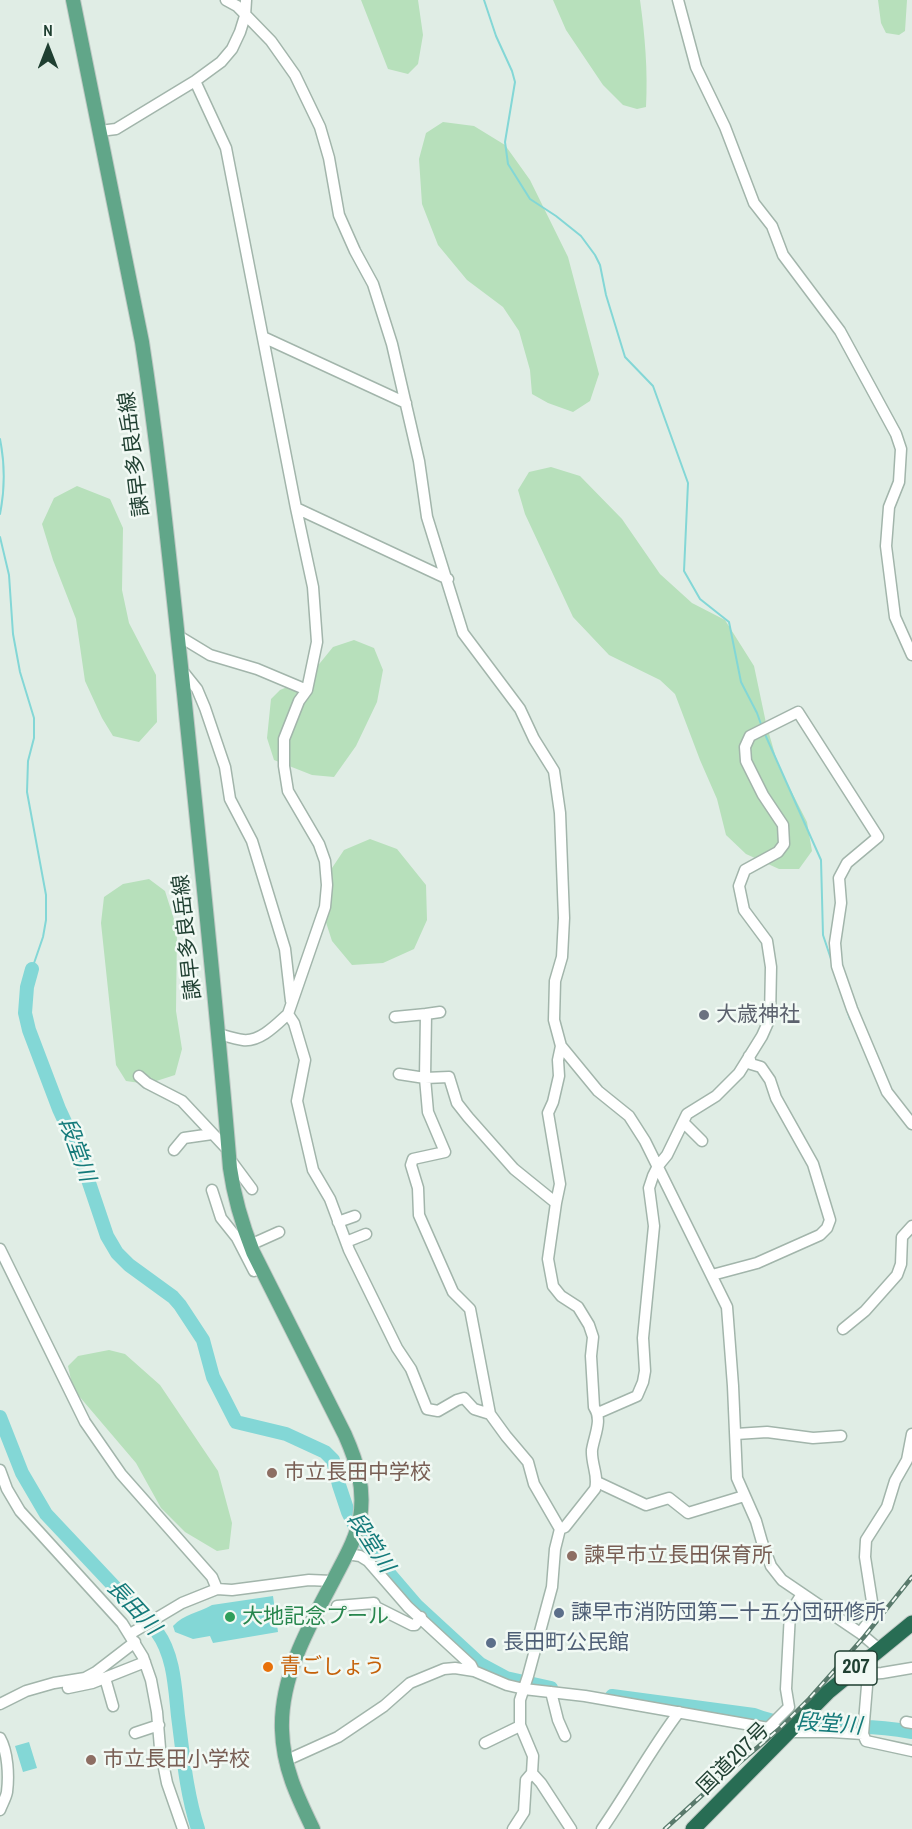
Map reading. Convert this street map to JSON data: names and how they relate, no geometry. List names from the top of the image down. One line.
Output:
{"streets":{"highway":["207","国道207号"],"main road":["諫早多良岳線"]},"water":["段堂川","長田川"],"places":["大歳神社","市立長田中学校","諫早市立長田保育所","諫早市消防団第二十五分団研修所","大地記念プール","長田町公民館","青ごしょう","市立長田小学校"],"north":"top"}
